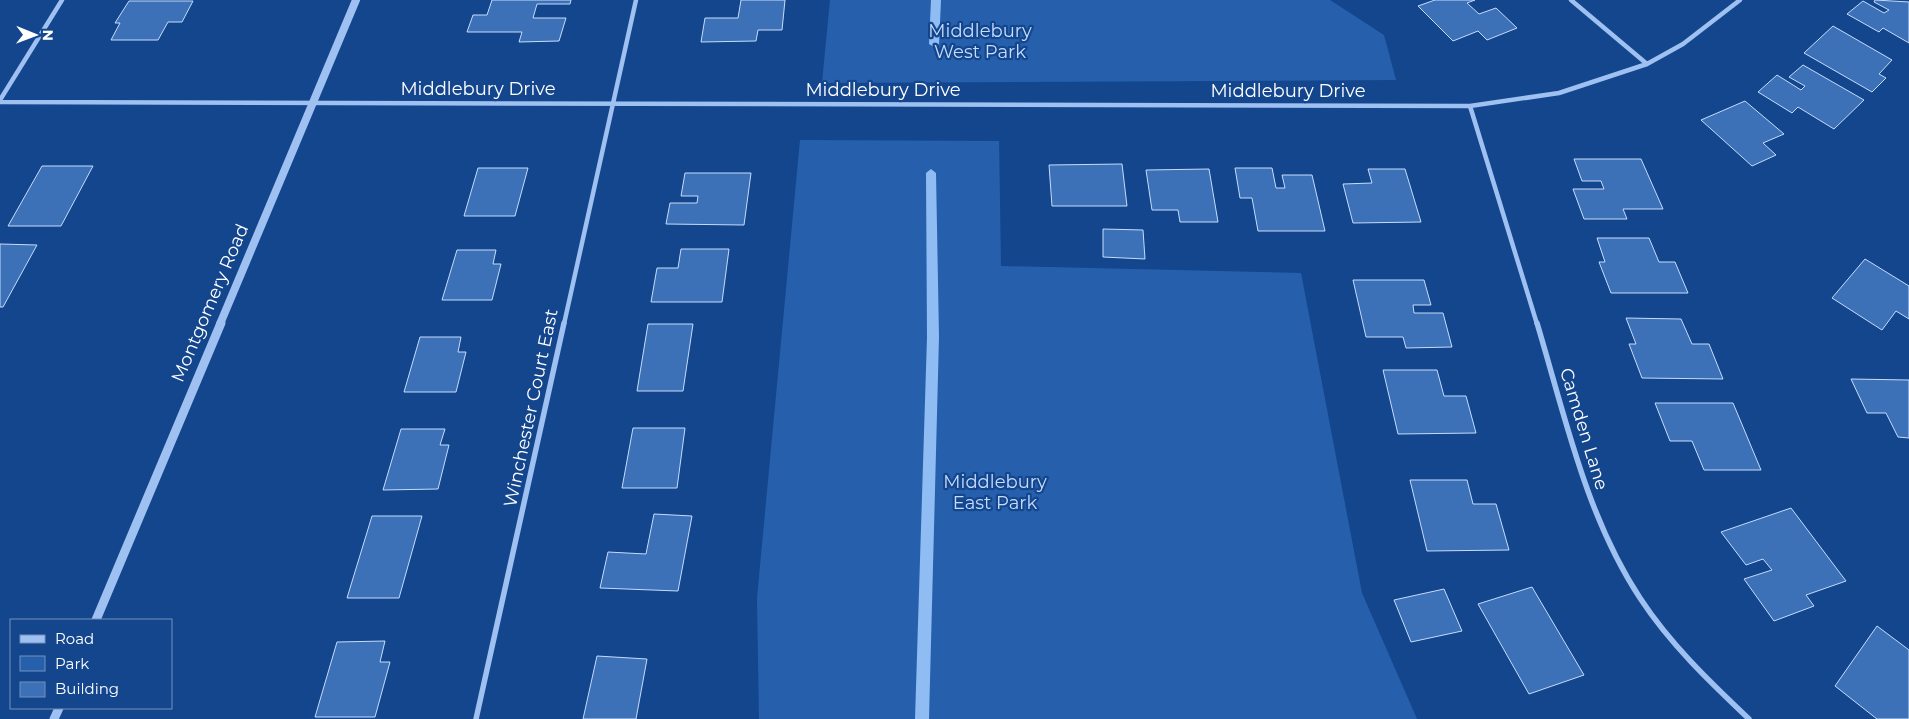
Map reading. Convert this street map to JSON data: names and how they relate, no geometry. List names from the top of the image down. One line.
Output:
{"streets":{"street":["Middlebury Drive","Montgomery Road","Winchester Court East","Camden Lane"]},"crossings":[["Middlebury Drive","Montgomery Road"],["Middlebury Drive","Winchester Court East"],["Middlebury Drive","Camden Lane"]],"parks":["Middlebury West Park","Middlebury East Park"],"legend":["Road","Park","Building"],"north":"right"}
